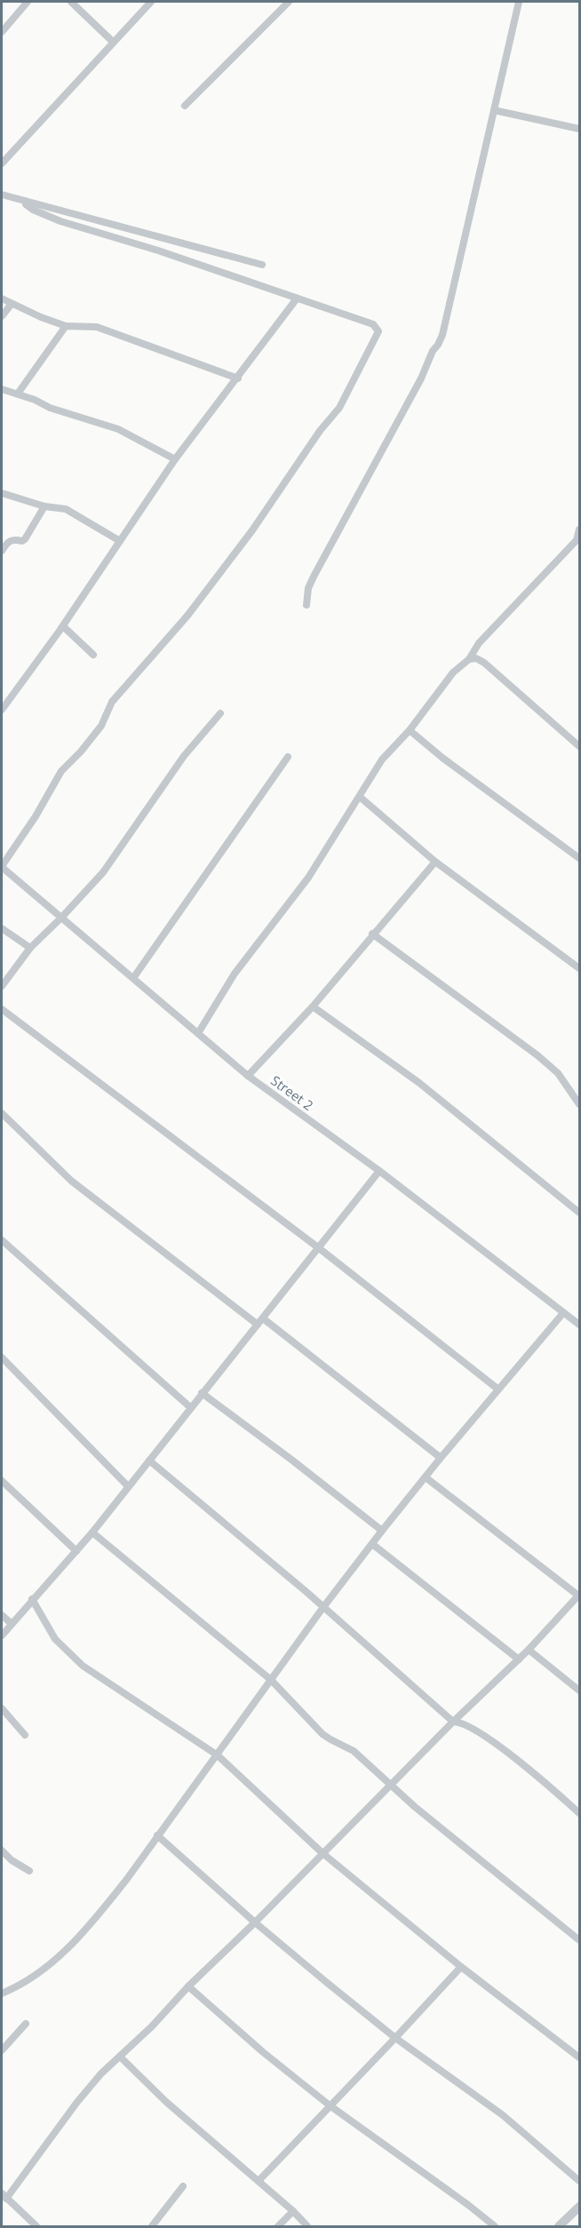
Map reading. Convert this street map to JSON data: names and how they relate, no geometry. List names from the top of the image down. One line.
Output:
{"streets":{"street":["Street 2"]}}
